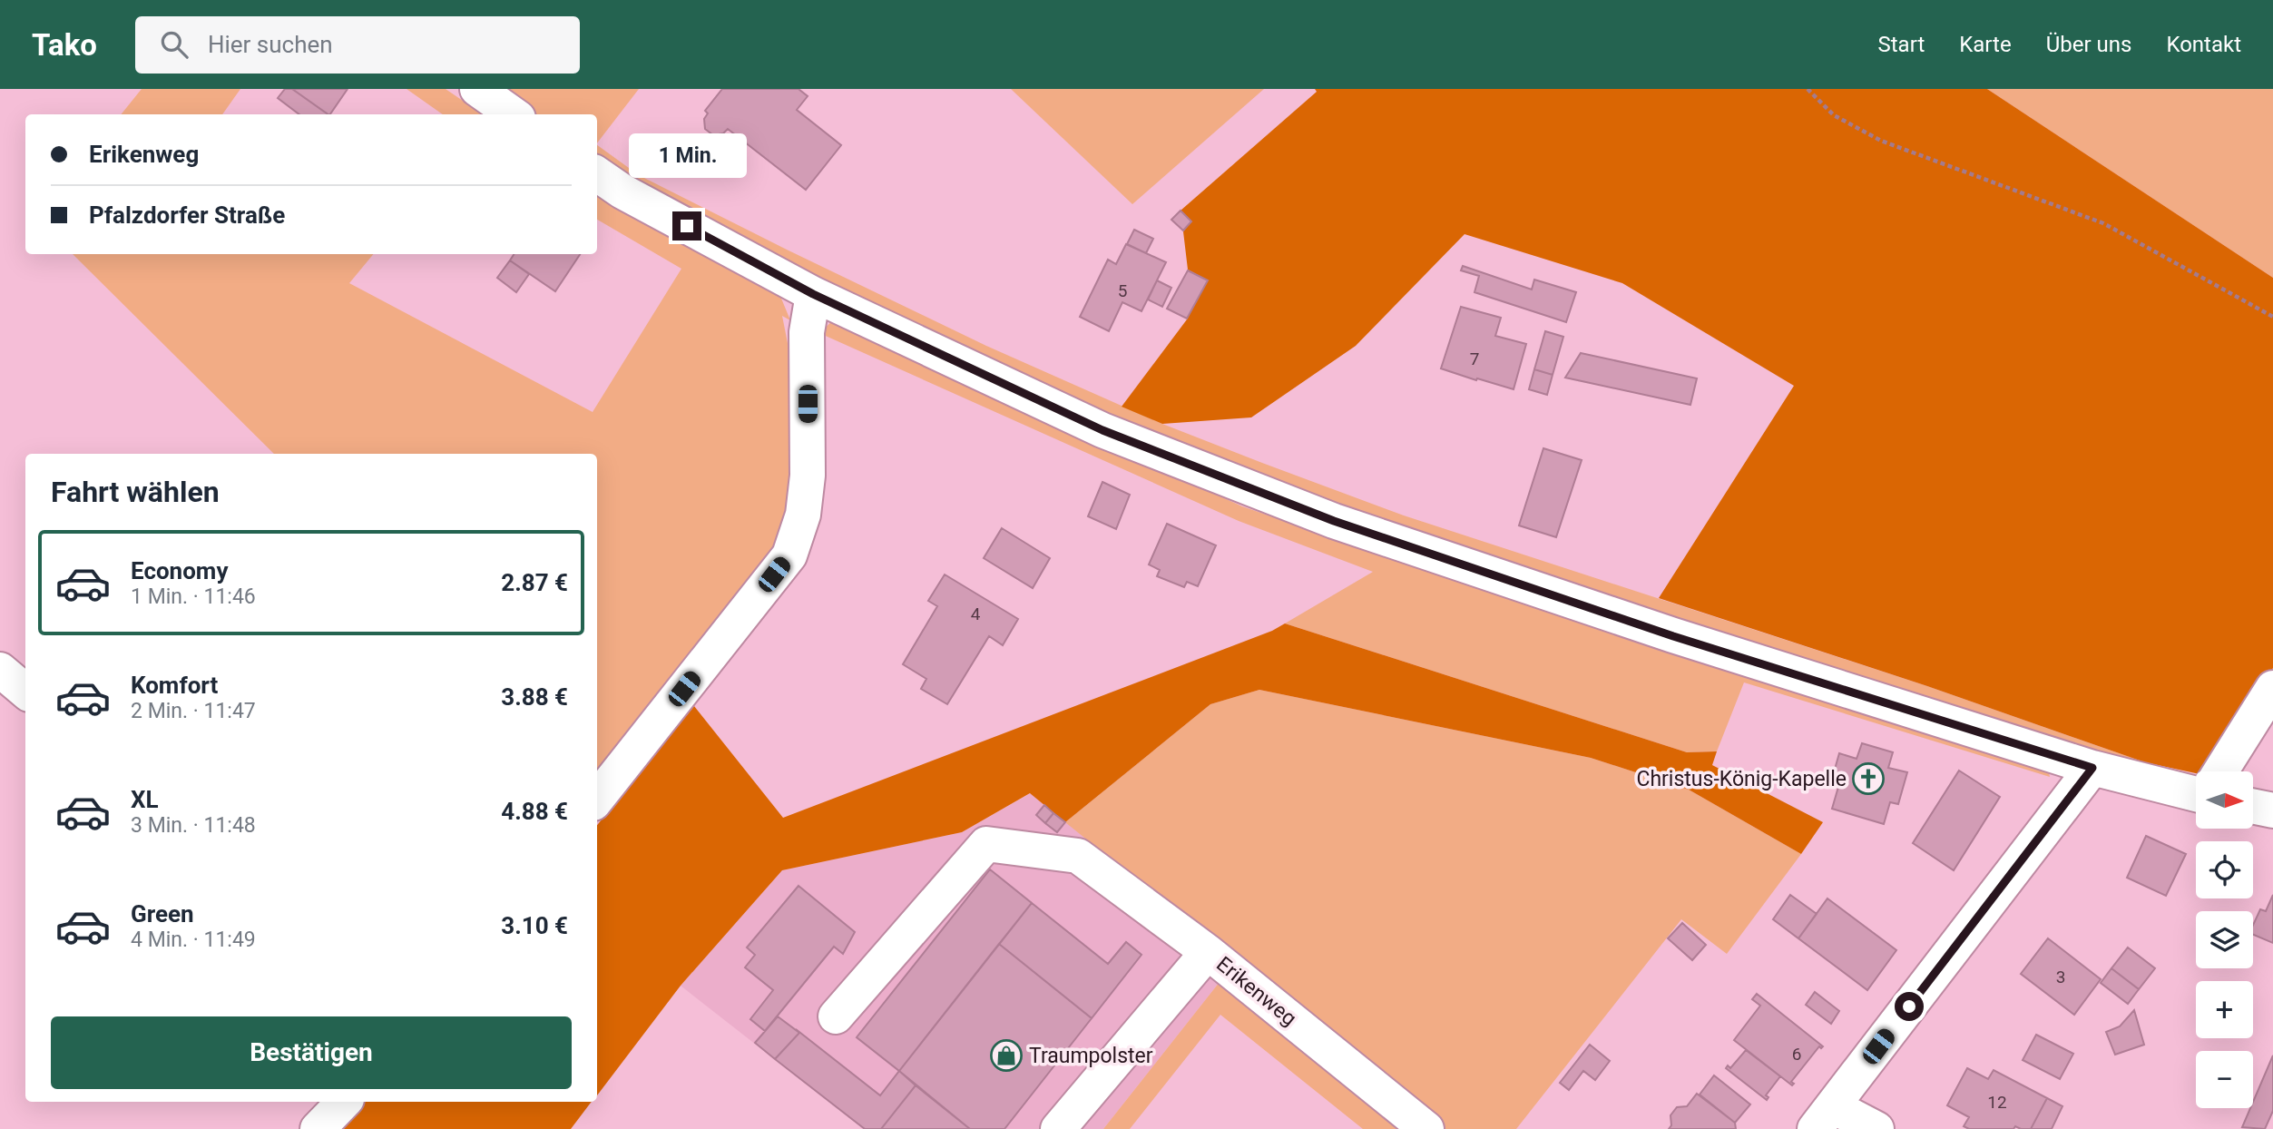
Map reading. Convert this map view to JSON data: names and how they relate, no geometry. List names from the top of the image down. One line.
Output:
{"streets":{"street":["Erikenweg"]},"places":{"church":["Christus-König-Kapelle"],"shop":["Traumpolster"]},"house_numbers":["5","7","4","3","6","12"],"north":"right","page":{"header":"Tako","search":"Hier suchen","nav":["Start","Karte","Über uns","Kontakt"],"banner":["Erikenweg","Pfalzdorfer Straße"],"bubble":"1 Min.","heading":"Fahrt wählen","list":[{"name":"Economy","note":"1 Min. · 11:46","value":"2.87 €"},{"name":"Komfort","note":"2 Min. · 11:47","value":"3.88 €"},{"name":"XL","note":"3 Min. · 11:48","value":"4.88 €"},{"name":"Green","note":"4 Min. · 11:49","value":"3.10 €"}],"map_buttons":["+","−"],"buttons":"Bestätigen"}}
